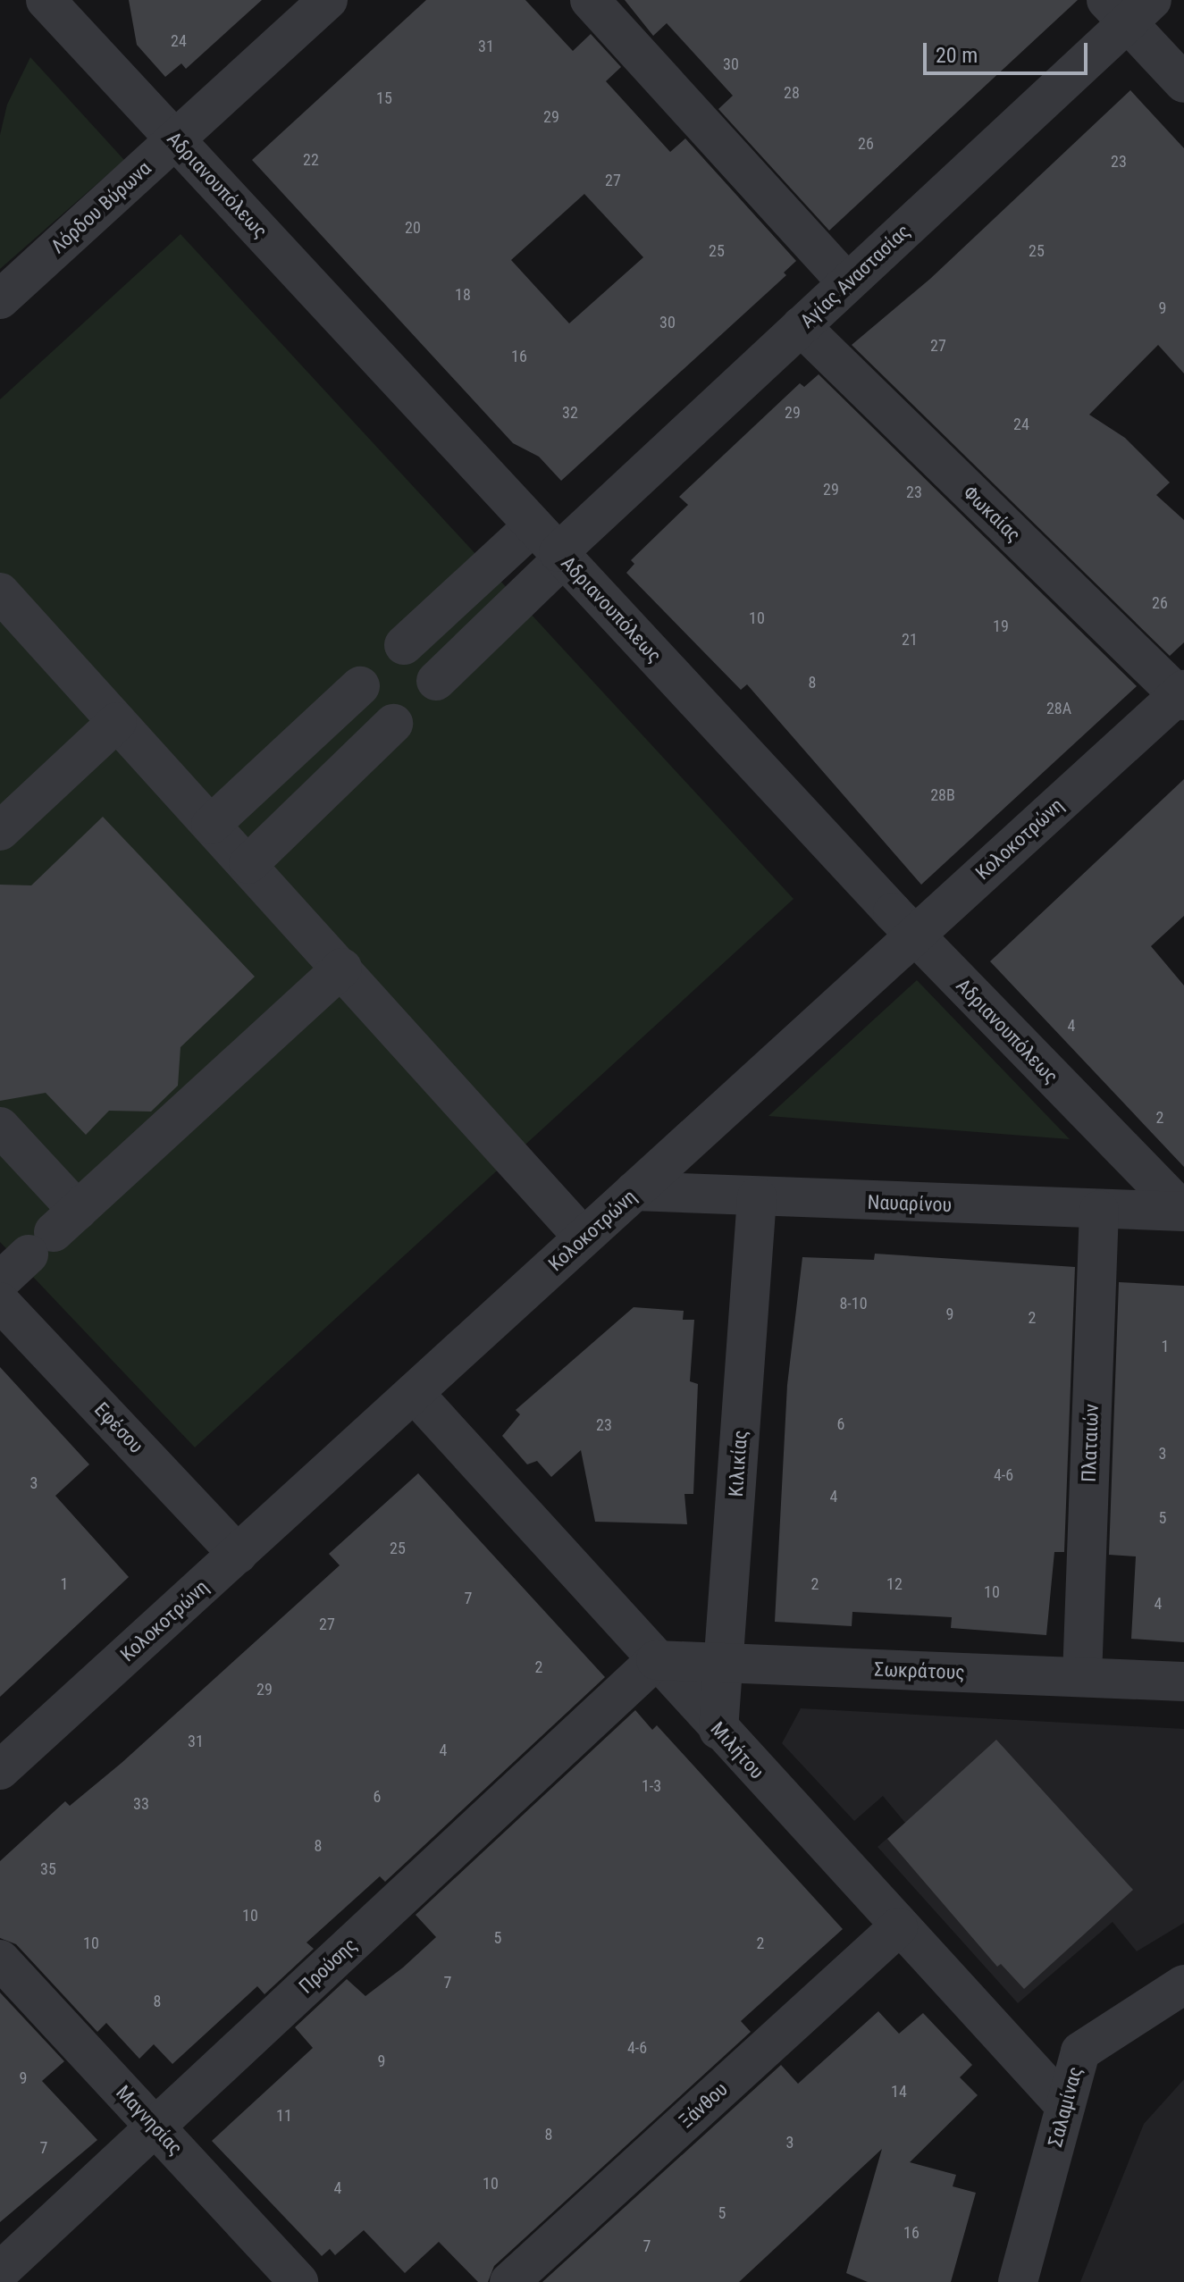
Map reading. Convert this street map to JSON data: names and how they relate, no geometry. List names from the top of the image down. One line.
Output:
{"streets":{"street":["Αδριανουπόλεως","Λόρδου Βύρωνα","Αγίας Αναστασίας","Φωκαίας","Κολοκοτρώνη","Ναυαρίνου","Εφέσου","Πλαταιών","Κιλικίας","Σωκράτους","Μιλήτου","Προύσης","Ξάνθου","Σαλαμίνας","Μαγνησίας"]},"crossings":[["Αδριανουπόλεως","Λόρδου Βύρωνα"],["Αδριανουπόλεως","Αγίας Αναστασίας"],["Αδριανουπόλεως","Κολοκοτρώνη"],["Αδριανουπόλεως","Ναυαρίνου"],["Αγίας Αναστασίας","Φωκαίας"],["Φωκαίας","Κολοκοτρώνη"],["Κολοκοτρώνη","Ναυαρίνου"],["Κολοκοτρώνη","Εφέσου"],["Κολοκοτρώνη","Μιλήτου"],["Ναυαρίνου","Πλαταιών"],["Ναυαρίνου","Κιλικίας"],["Πλαταιών","Σωκράτους"],["Κιλικίας","Σωκράτους"],["Κιλικίας","Μιλήτου"],["Σωκράτους","Μιλήτου"],["Σωκράτους","Προύσης"],["Μιλήτου","Προύσης"],["Μιλήτου","Ξάνθου"],["Μιλήτου","Σαλαμίνας"],["Προύσης","Μαγνησίας"]],"house_numbers":["24","31","30","28","15","29","26","22","23","27","20","25","25","18","9","30","27","16","32","29","24","29","23","26","10","19","21","8","28A","28B","4","2","8-10","9","2","1","6","23","3","4-6","3","4","5","25","1","2","12","10","7","4","27","2","29","31","4","1-3","6","33","8","35","10","5","10","2","7","8","4-6","9","9","14","11","8","3","7","10","4","5","16","7"],"scale_bar":"20 m"}
